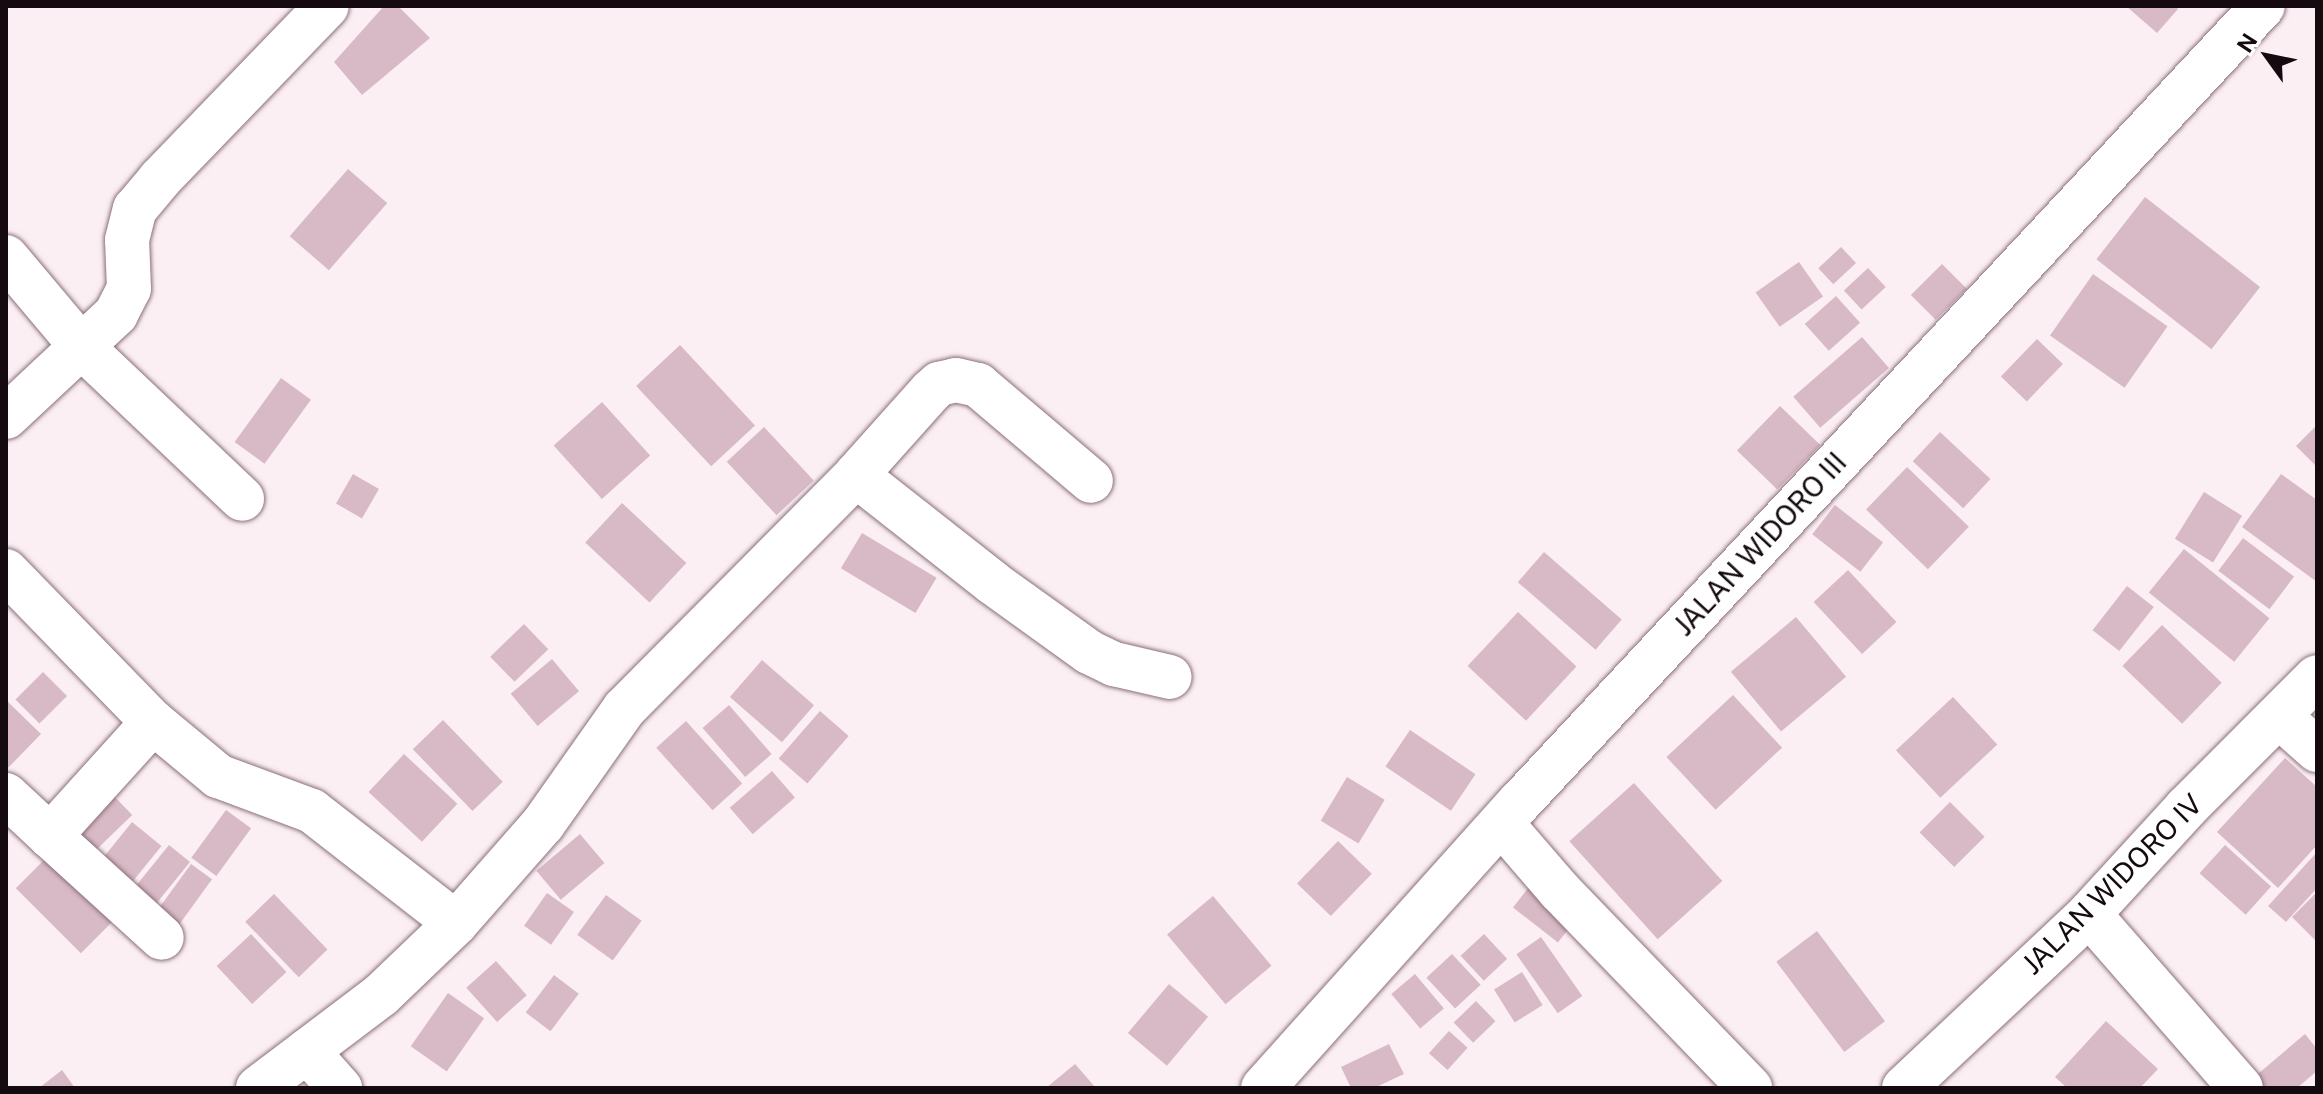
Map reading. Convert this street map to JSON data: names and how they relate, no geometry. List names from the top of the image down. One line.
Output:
{"streets":{"street":["JALAN WIDORO III","JALAN WIDORO IV"]},"north":"top left"}
